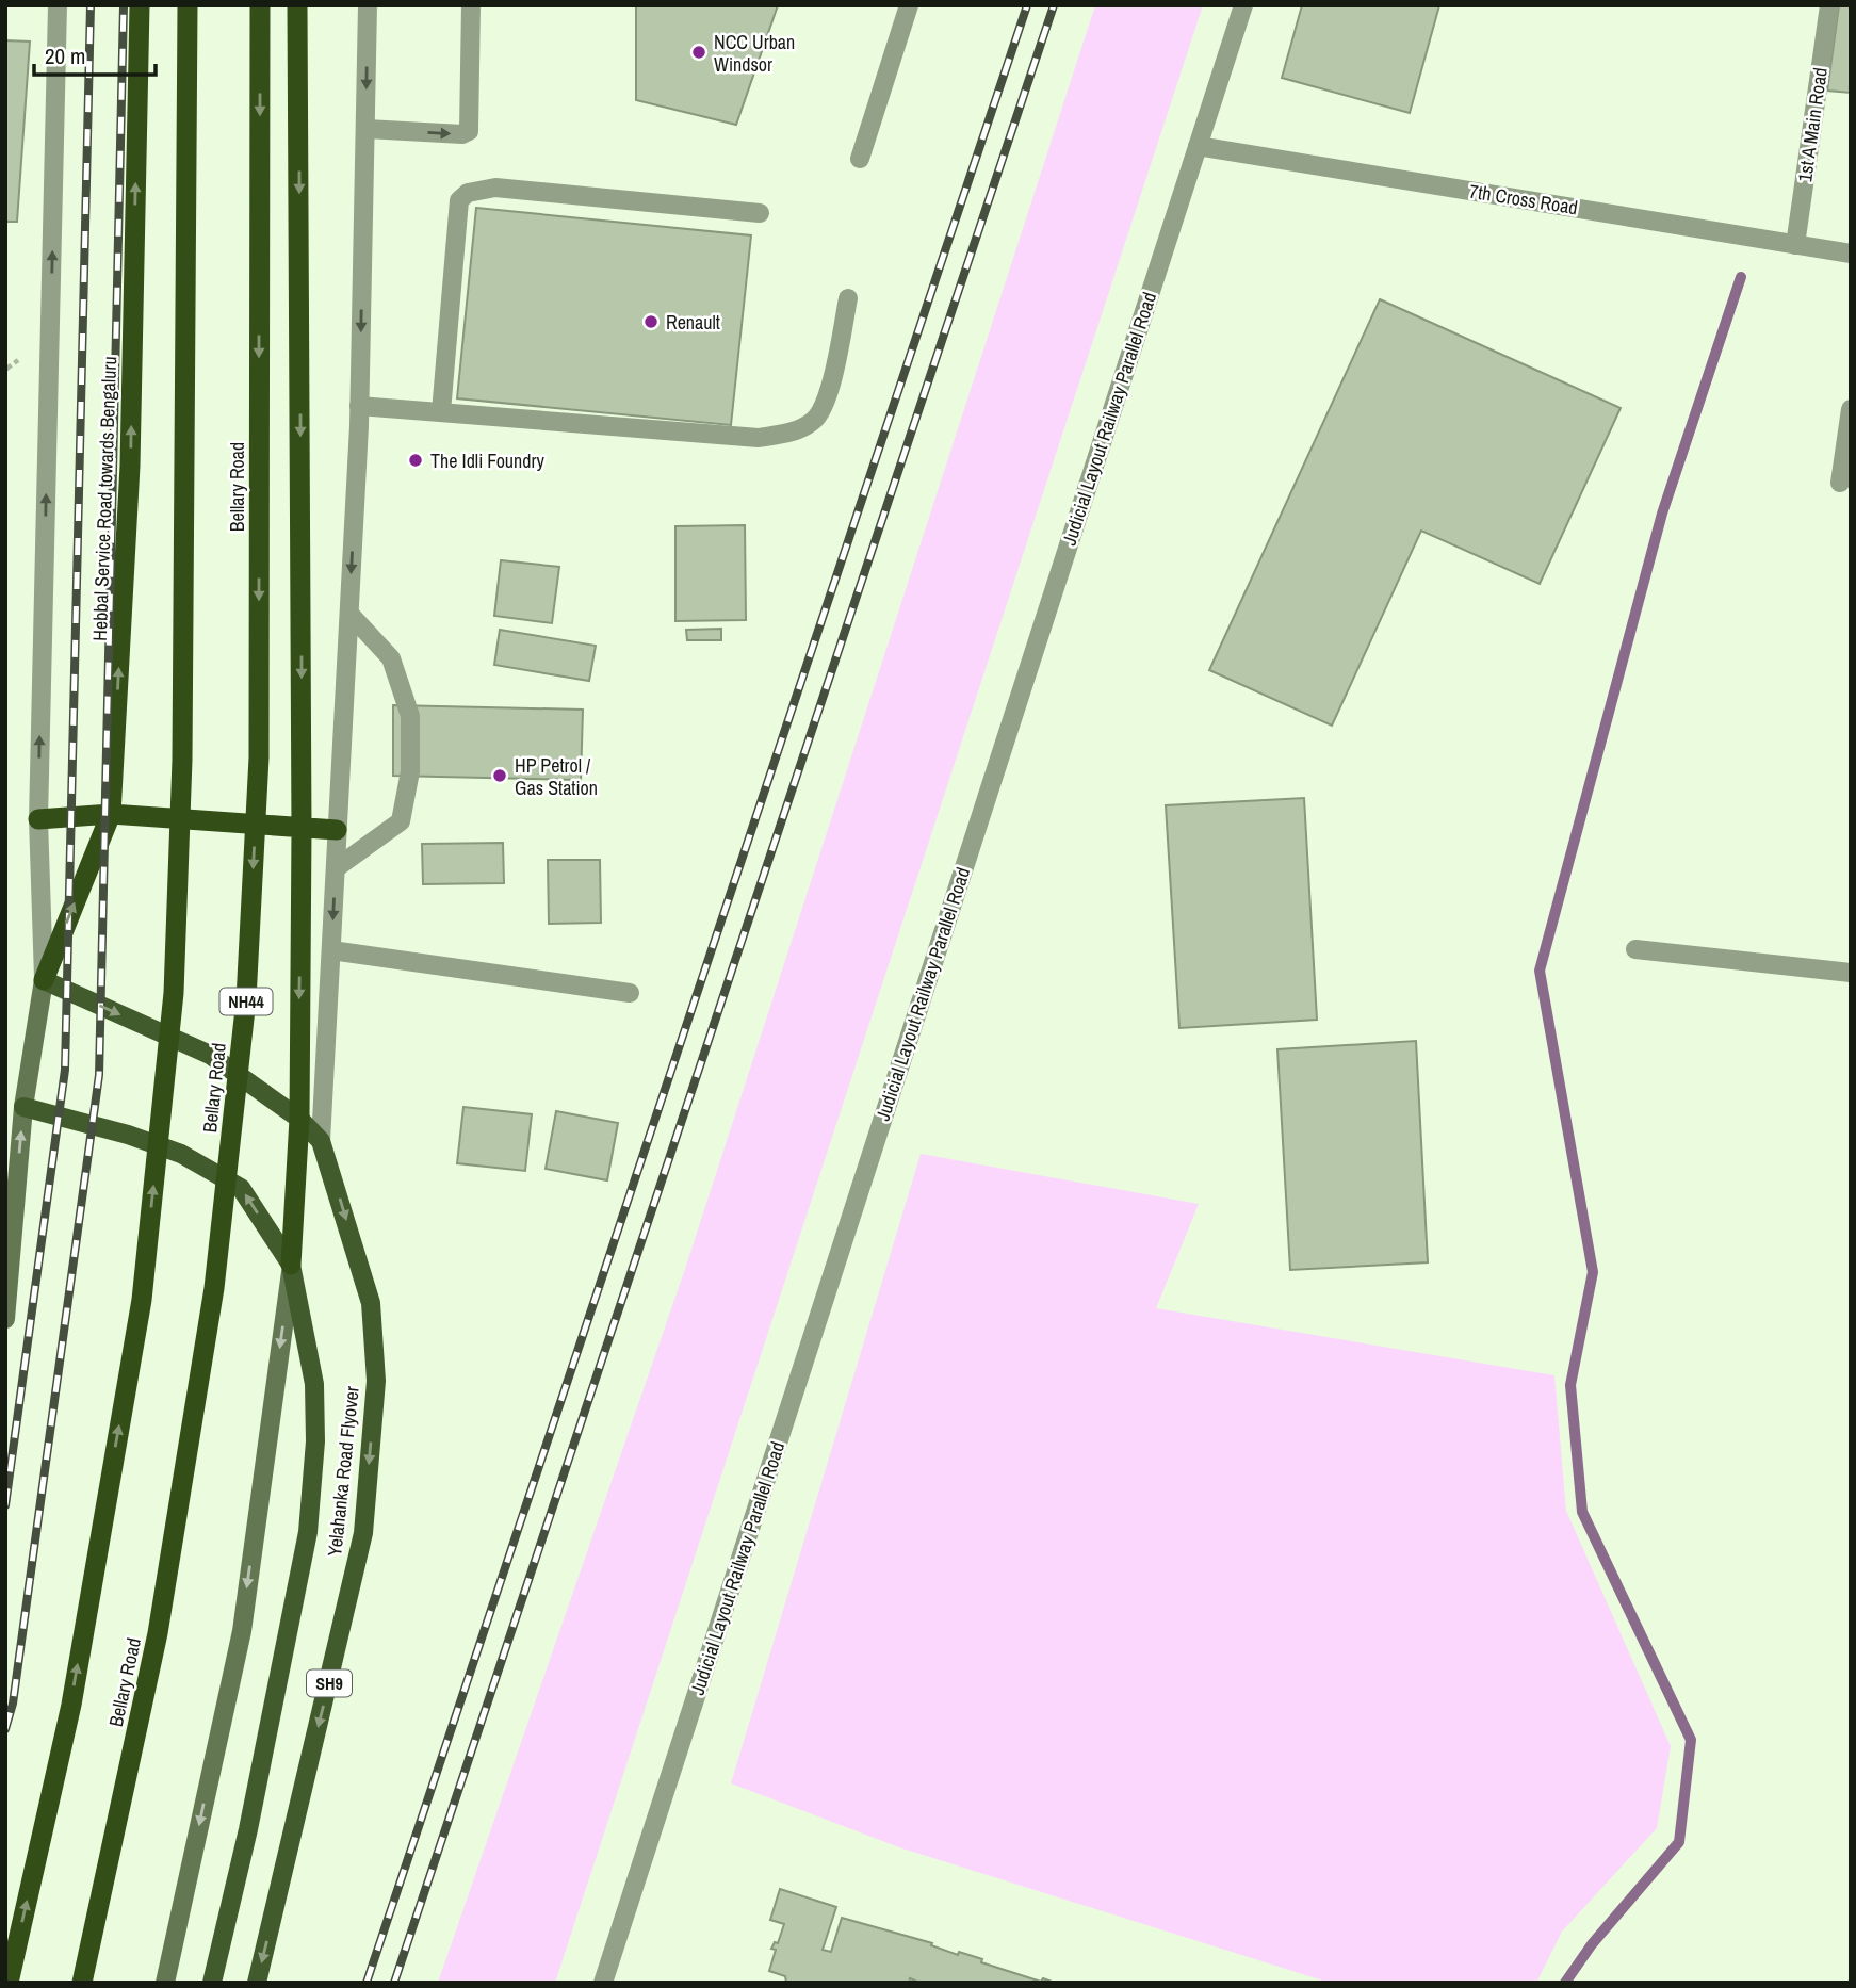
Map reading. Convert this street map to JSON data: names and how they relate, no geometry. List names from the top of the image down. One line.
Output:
{"streets":{"highway":["Bellary Road","Hebbal Service Road towards Bengaluru","NH44"],"main road":["Yelahanka Road Flyover","SH9"],"street":["1st A Main Road","7th Cross Road","Judicial Layout Railway Parallel Road"]},"crossings":[["1st A Main Road","7th Cross Road"],["7th Cross Road","Judicial Layout Railway Parallel Road"],["Yelahanka Road Flyover","SH9"]],"places":["NCC Urban Windsor","Renault","The Idli Foundry","HP Petrol / Gas Station"],"scale_bar":"20 m"}
